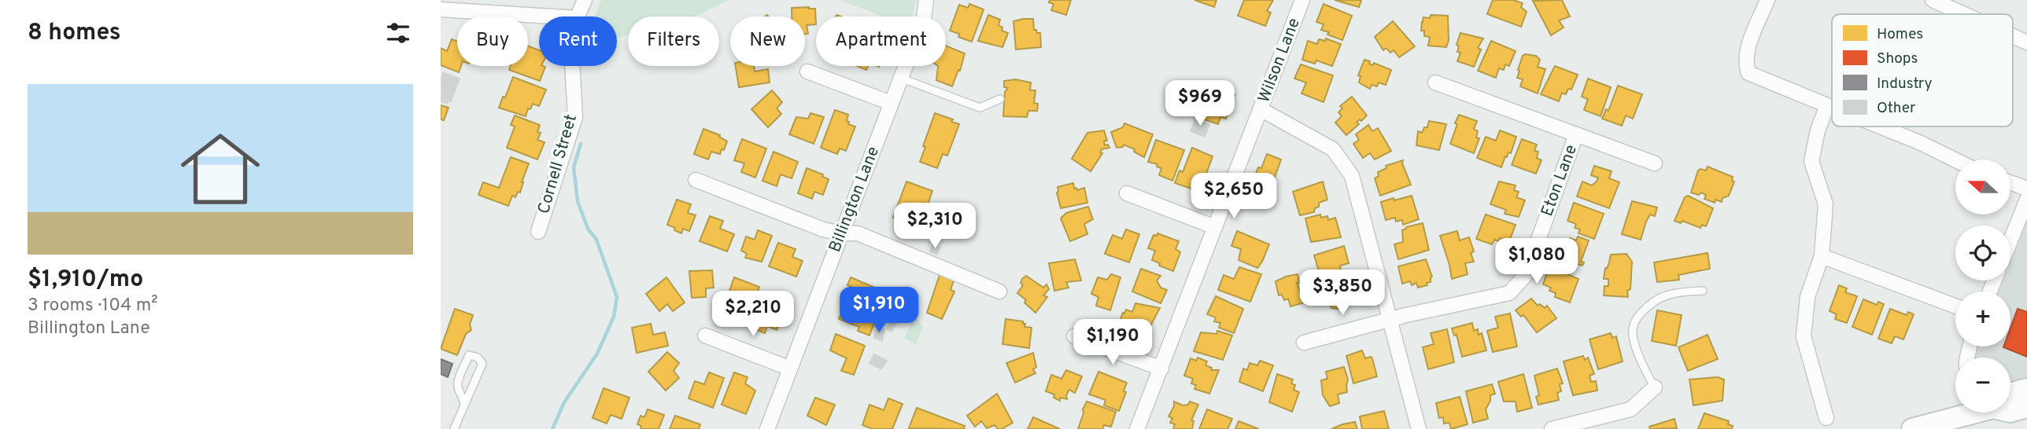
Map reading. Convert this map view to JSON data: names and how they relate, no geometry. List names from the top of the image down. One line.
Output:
{"streets":{"street":["Wilson Lane","Cornell Street","Eton Lane","Billington Lane"]},"legend":["Homes","Shops","Industry","Other"],"north":"left","page":{"heading":"8 homes","chip":["Buy","Rent","Filters","New","Apartment"],"list":[{"name":"$1,910/mo","note":"3 rooms · 104 m² · Billington Lane"}],"price":["$969","$2,650","$2,310","$1,080","$3,850","$1,910","$2,210","$1,190"],"map_buttons":["+","−"]}}
